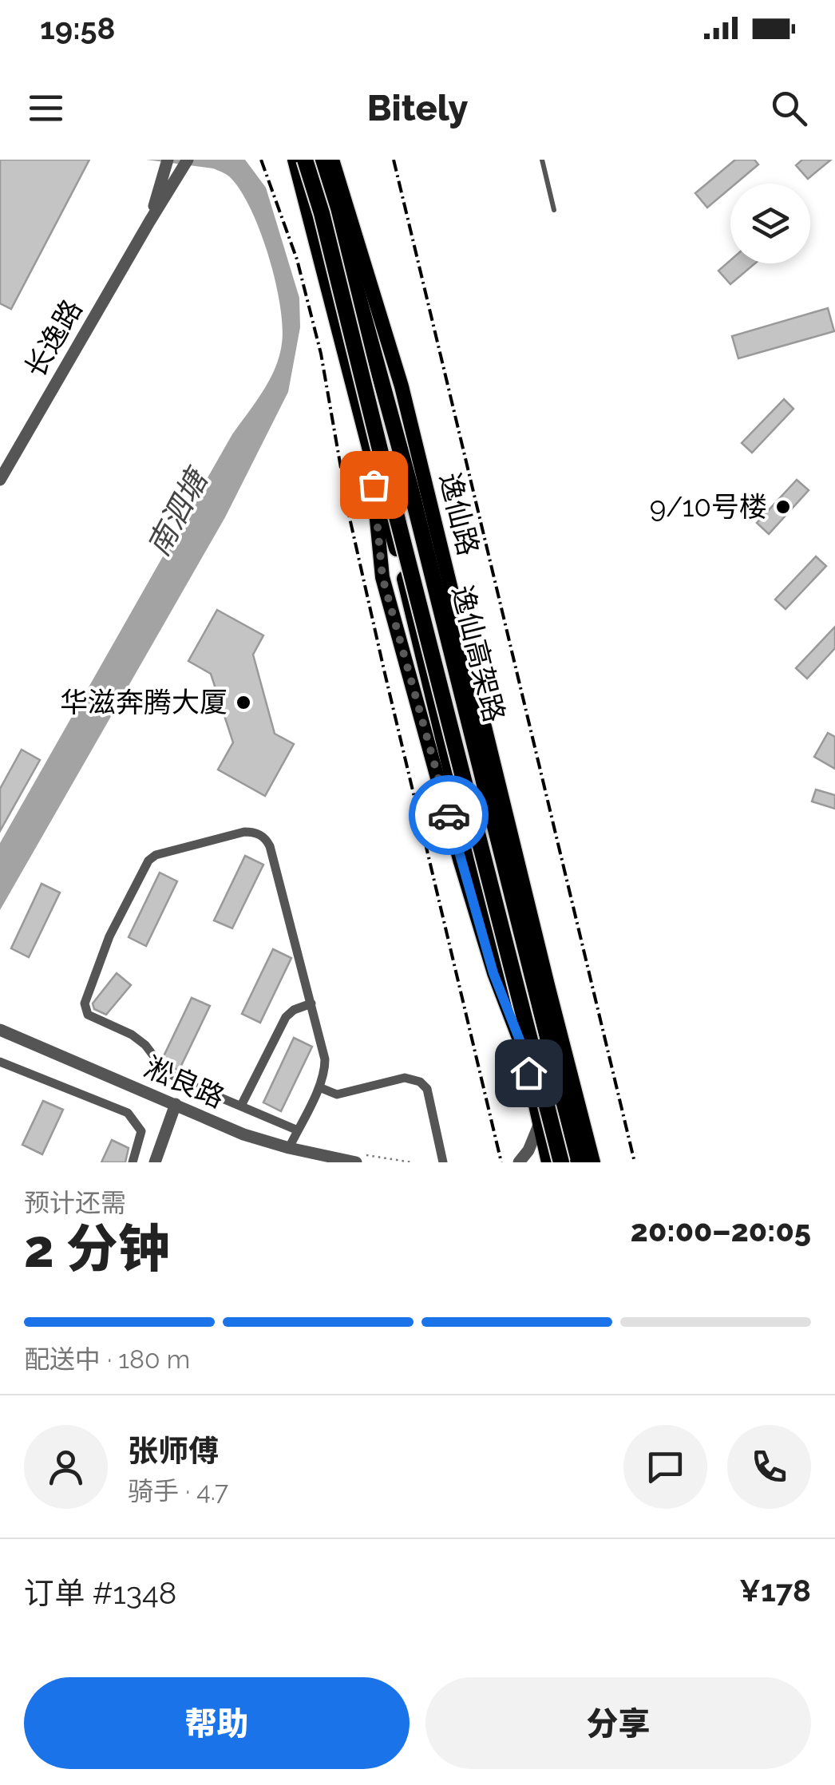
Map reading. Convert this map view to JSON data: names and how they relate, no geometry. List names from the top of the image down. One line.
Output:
{"streets":{"highway":["逸仙高架路"],"main road":["逸仙路"],"street":["长逸路","淞良路"]},"crossings":[["逸仙路","逸仙高架路"]],"water":["南泗塘"],"places":["9/10号楼","华滋奔腾大厦"],"page":{"status":"19:58","header":"Bitely","heading":["2 分钟","预计还需","20:00–20:05"],"panel":["张师傅","骑手 · 4.7","订单 #1348","¥178"],"bar":"配送中 · 180 m","buttons":["帮助","分享"]}}
